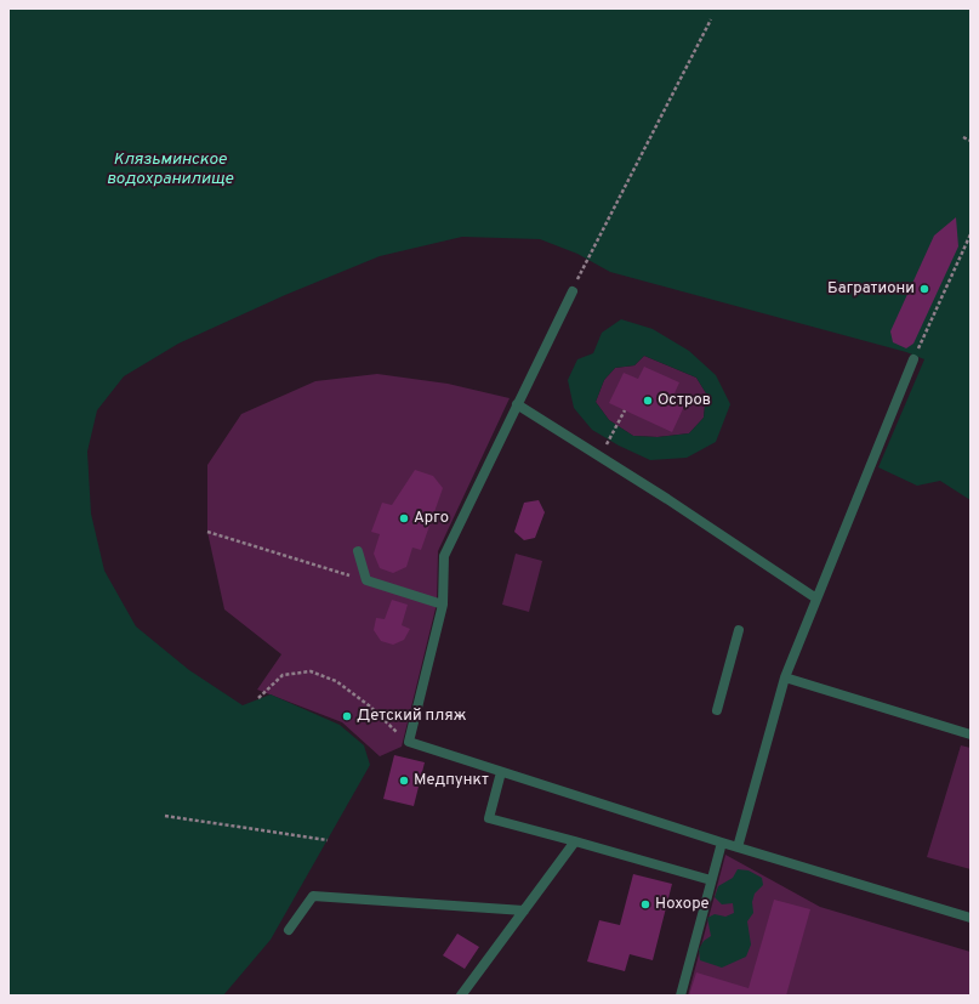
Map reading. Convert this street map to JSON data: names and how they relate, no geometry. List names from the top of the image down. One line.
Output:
{"water":["Клязьминское водохранилище"],"places":["Багратиони","Остров","Арго","Детский пляж","Медпункт","Нохоре"]}
